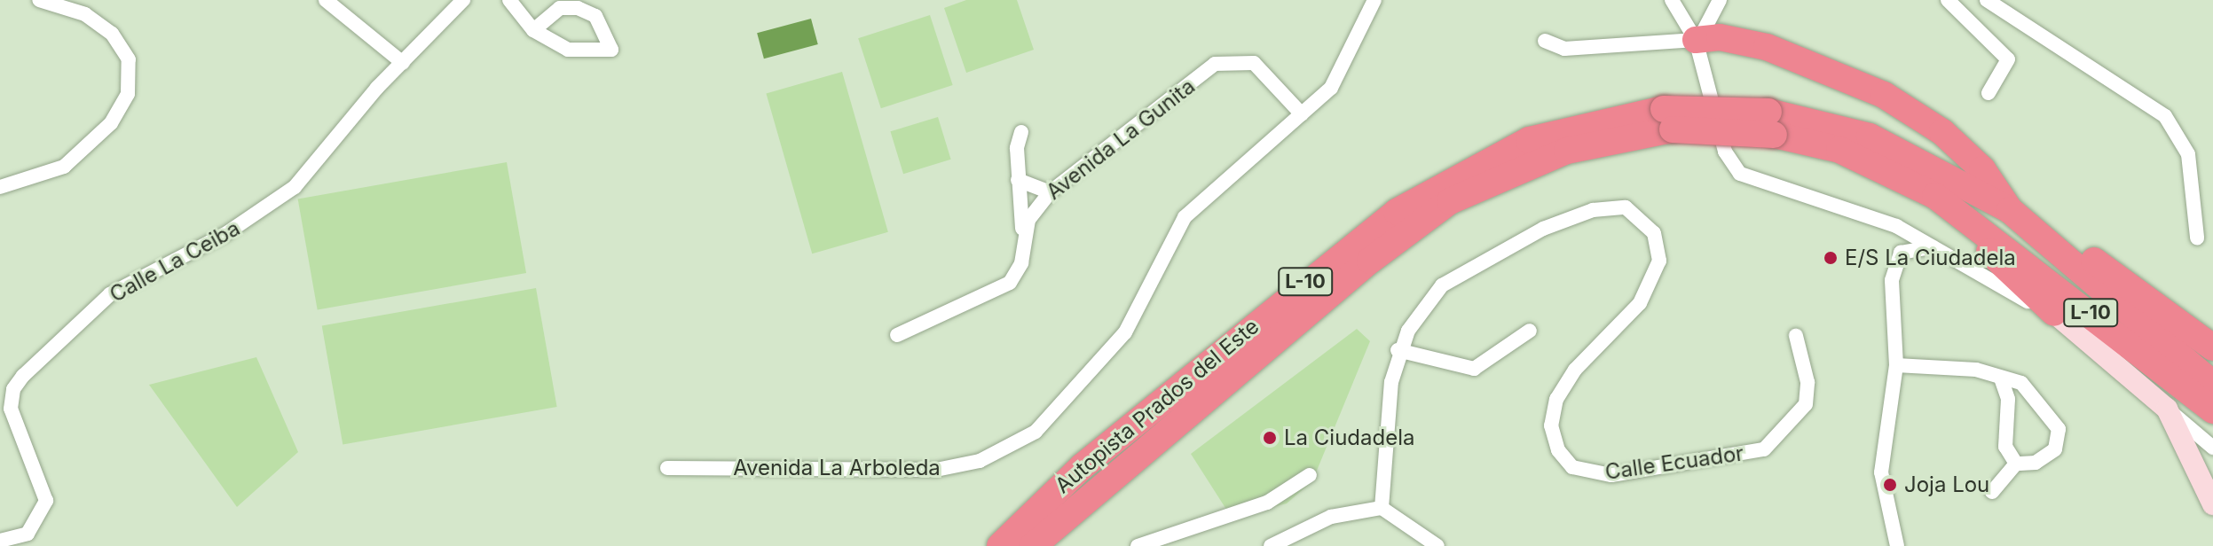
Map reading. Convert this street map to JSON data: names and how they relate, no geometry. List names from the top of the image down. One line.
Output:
{"streets":{"highway":["L-10","Autopista Prados del Este"],"street":["Avenida La Gunita","Calle La Ceiba","Calle Ecuador","Avenida La Arboleda"]},"crossings":[["Avenida La Gunita","Avenida La Arboleda"]],"places":["E/S La Ciudadela","La Ciudadela","Joja Lou"]}
